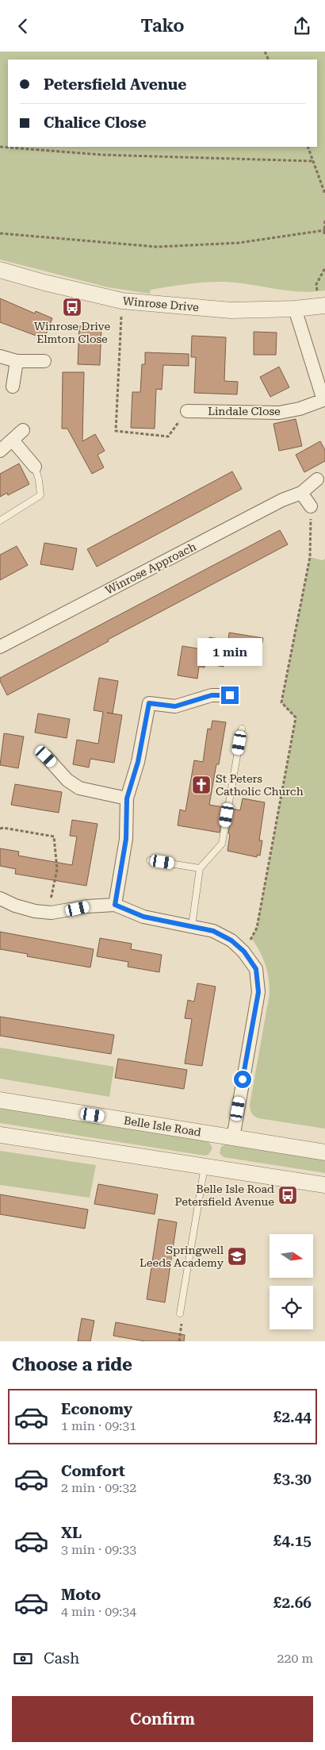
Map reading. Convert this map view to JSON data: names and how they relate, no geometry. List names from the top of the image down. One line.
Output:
{"streets":{"street":["Winrose Drive","Lindale Close","Winrose Approach","Belle Isle Road"]},"places":{"bus stop":["Winrose Drive Elmton Close","Belle Isle Road Petersfield Avenue"],"church":["St Peters Catholic Church"],"school or university":["Springwell Leeds Academy"]},"north":"right","page":{"header":"Tako","banner":["Petersfield Avenue","Chalice Close"],"bubble":"1 min","heading":"Choose a ride","list":[{"name":"Economy","note":"1 min · 09:31","value":"£2.44"},{"name":"Comfort","note":"2 min · 09:32","value":"£3.30"},{"name":"XL","note":"3 min · 09:33","value":"£4.15"},{"name":"Moto","note":"4 min · 09:34","value":"£2.66"}],"pay":["Cash","220 m"],"buttons":"Confirm"}}
